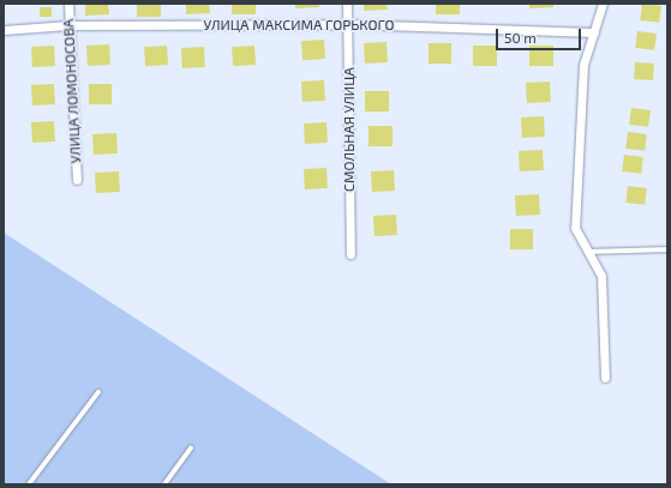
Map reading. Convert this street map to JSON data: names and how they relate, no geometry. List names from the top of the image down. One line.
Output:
{"streets":{"street":["УЛИЦА МАКСИМА ГОРЬКОГО","УЛИЦА ЛОМОНОСОВА","СМОЛЬНАЯ УЛИЦА"]},"crossings":[["УЛИЦА МАКСИМА ГОРЬКОГО","УЛИЦА ЛОМОНОСОВА"],["УЛИЦА МАКСИМА ГОРЬКОГО","СМОЛЬНАЯ УЛИЦА"]],"scale_bar":"50 m"}
